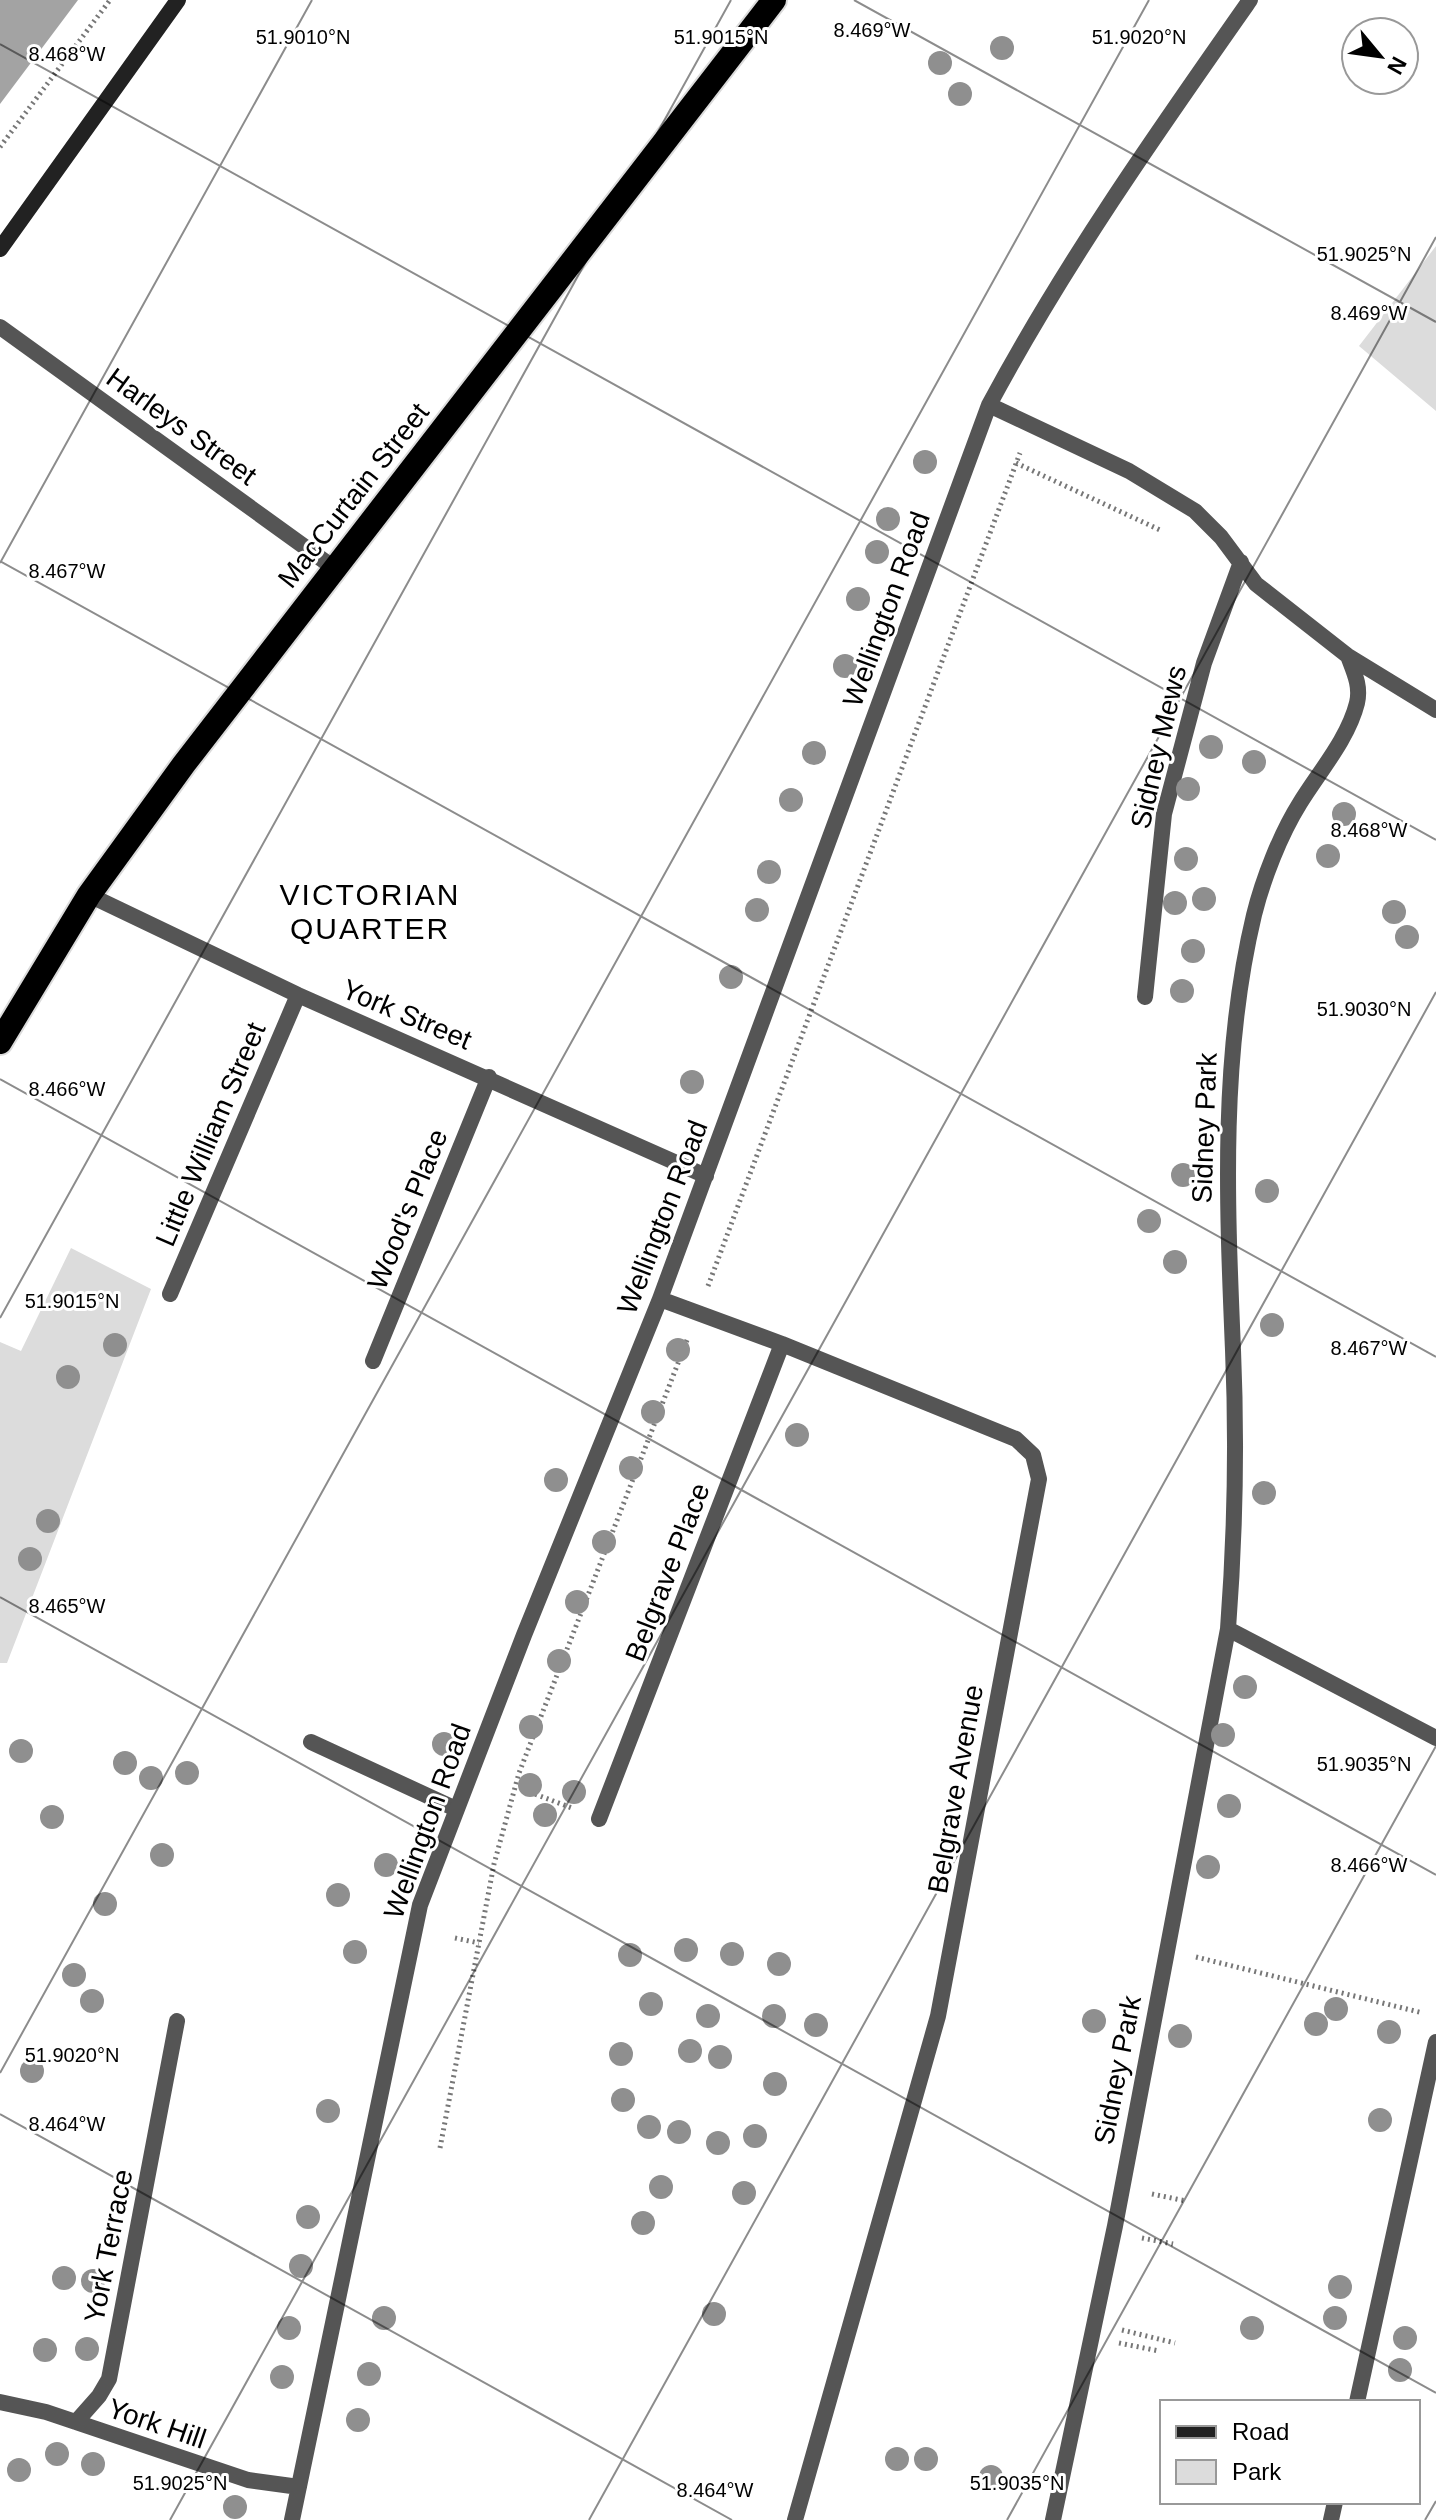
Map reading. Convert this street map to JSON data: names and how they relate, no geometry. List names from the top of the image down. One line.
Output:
{"streets":{"highway":["MacCurtain Street"],"street":["Harleys Street","Wellington Road","Sidney Mews","York Street","Sidney Park","Little William Street","Wood's Place","Belgrave Place","Belgrave Avenue","York Terrace","York Hill"]},"crossings":[["Harleys Street","MacCurtain Street"],["MacCurtain Street","York Street"],["Wellington Road","York Street"],["Wellington Road","Belgrave Avenue"],["Wellington Road","York Hill"],["York Street","Little William Street"],["York Street","Wood's Place"],["Belgrave Place","Belgrave Avenue"],["York Terrace","York Hill"]],"districts":["VICTORIAN QUARTER"],"legend":["Road","Park"],"north":"bottom right","coordinates":["8.469°W","51.9010°N","51.9015°N","51.9020°N","8.468°W","51.9025°N","8.467°W","51.9030°N","8.466°W","8.465°W","51.9035°N","8.464°W"]}
